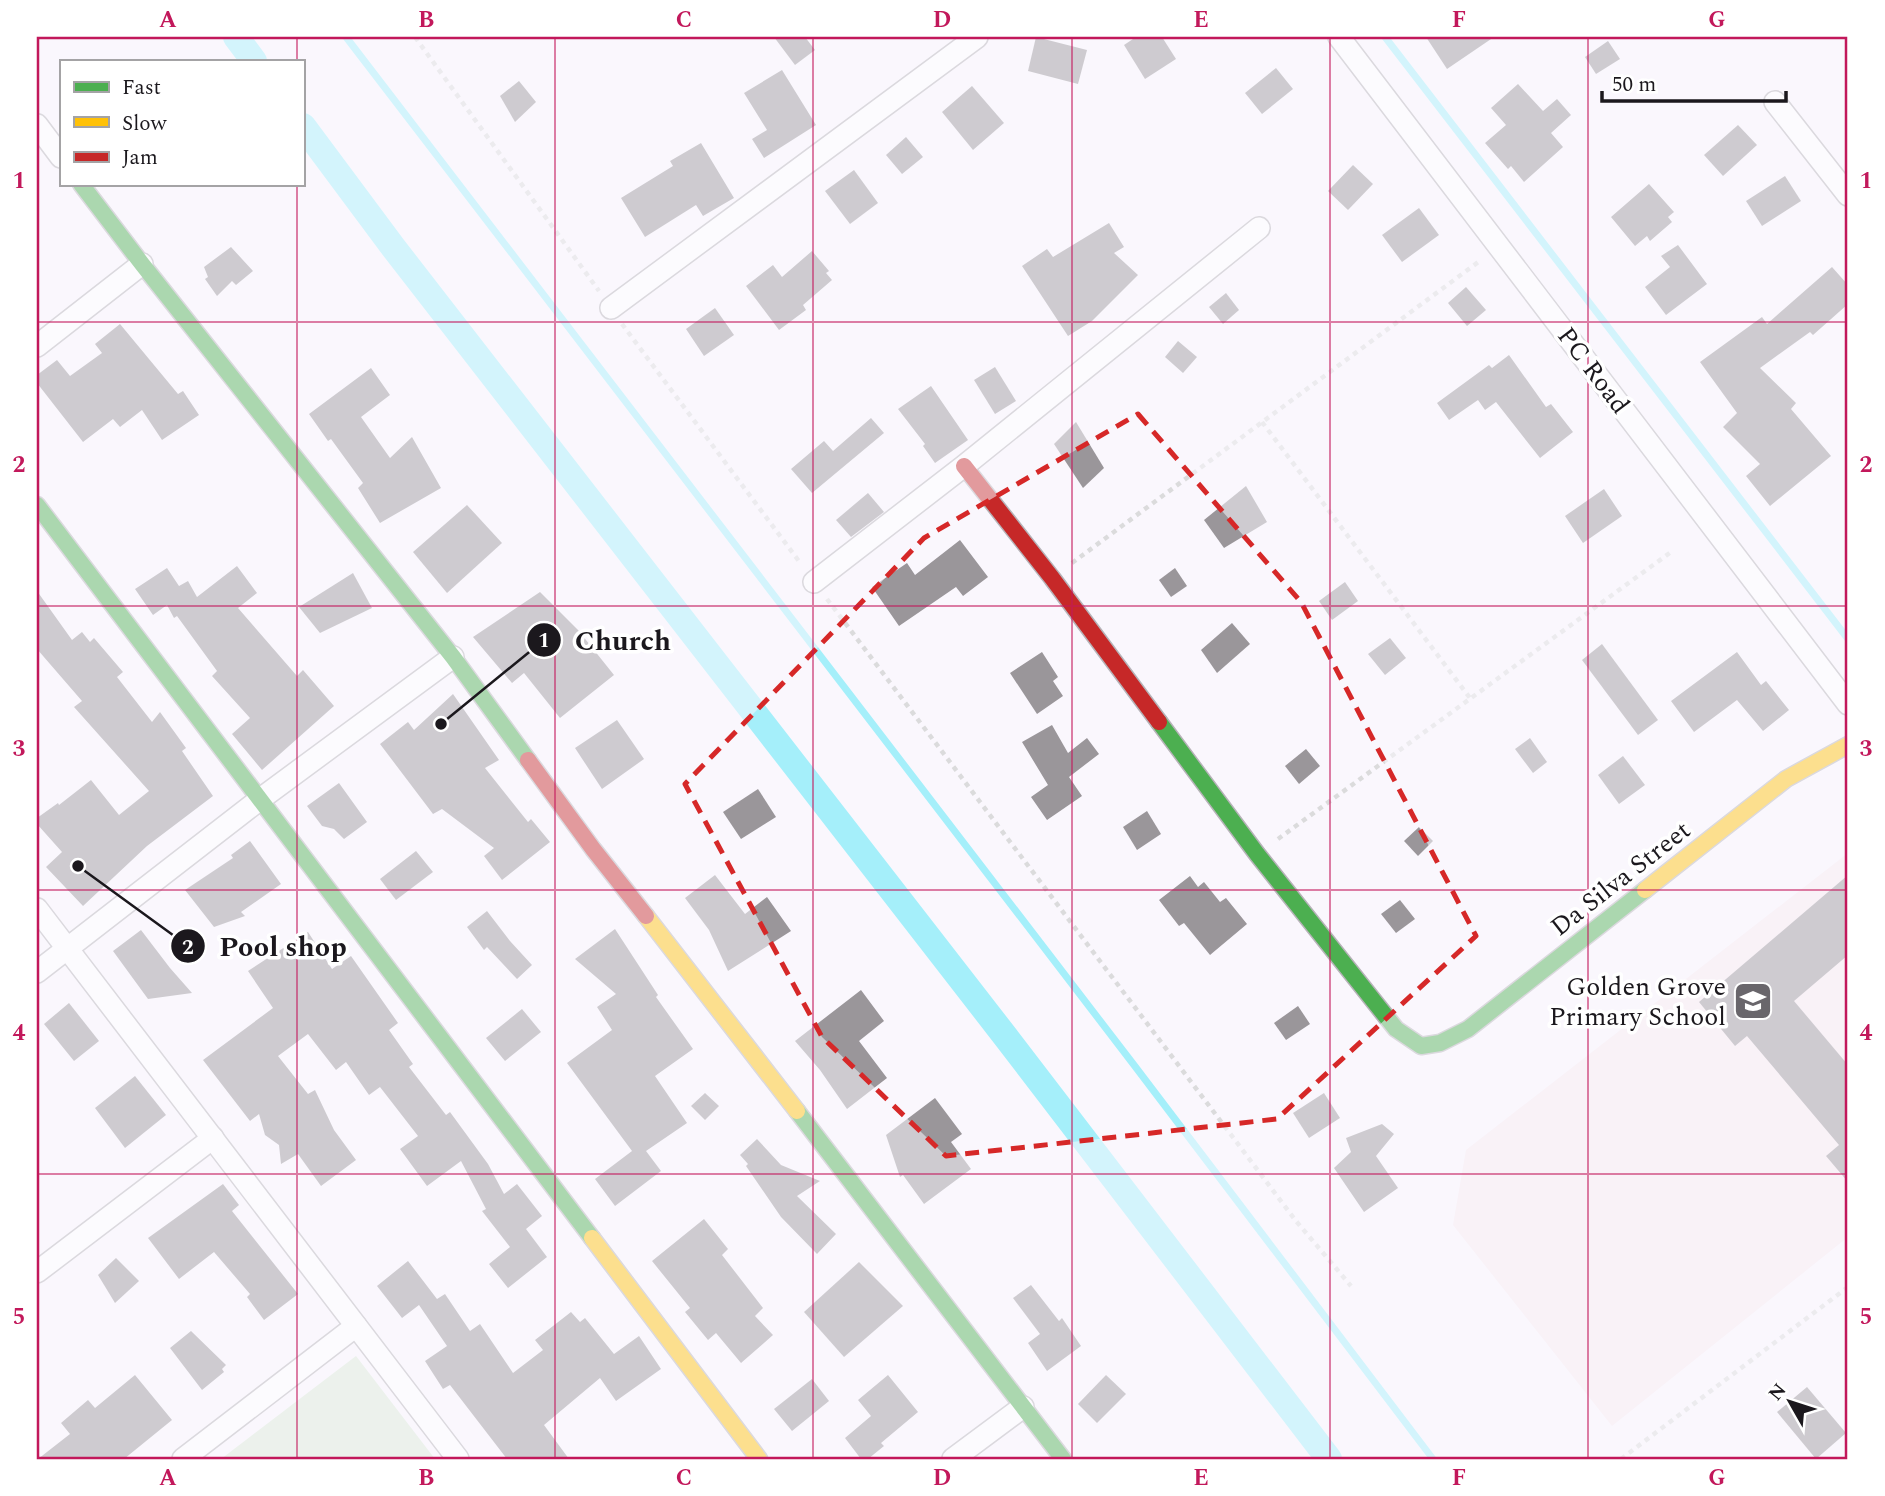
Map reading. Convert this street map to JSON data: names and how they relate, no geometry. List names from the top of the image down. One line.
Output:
{"streets":{"street":["PC Road","Da Silva Street"]},"places":{"other":["Church","Pool shop"],"school or university":["Golden Grove Primary School"]},"legend":["Fast","Slow","Jam"],"scale_bar":"50 m","north":"top left","grid":{"columns":["A","B","C","D","E","F","G"],"rows":["1","2","3","4","5"]}}
